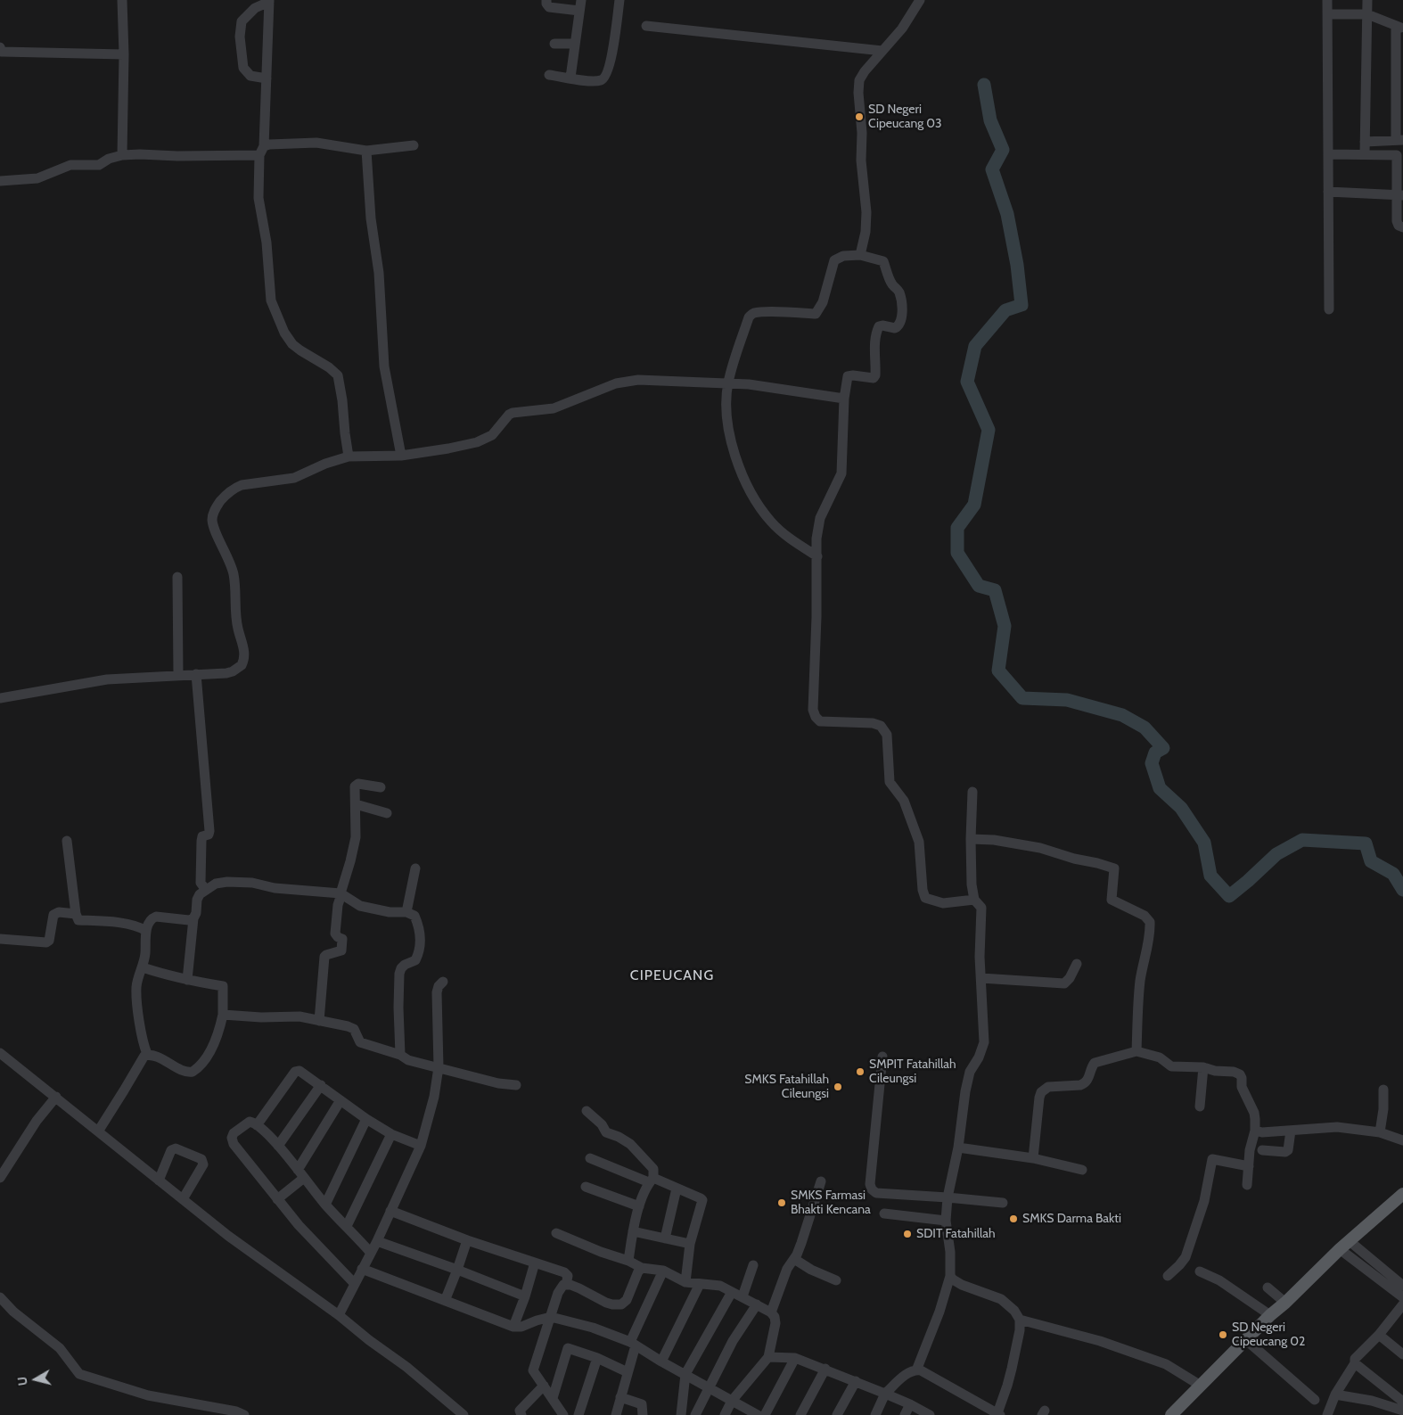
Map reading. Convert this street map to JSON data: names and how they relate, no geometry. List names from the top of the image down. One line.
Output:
{"districts":["CIPEUCANG"],"places":["SD Negeri Cipeucang 03","SMPIT Fatahillah Cileungsi","SMKS Fatahillah Cileungsi","SMKS Farmasi Bhakti Kencana","SMKS Darma Bakti","SDIT Fatahillah","SD Negeri Cipeucang 02"],"north":"left"}
